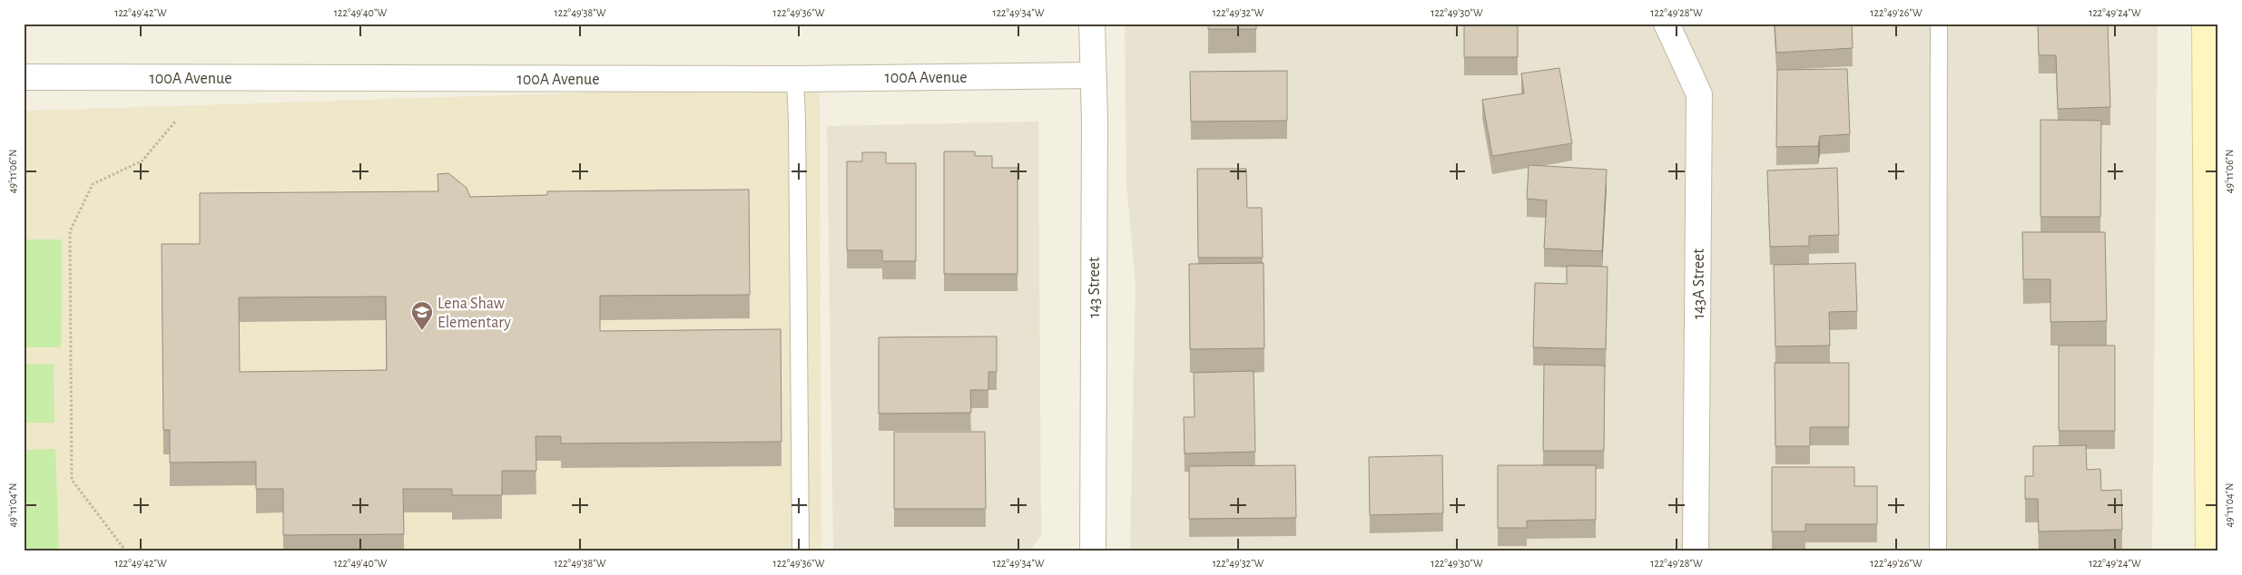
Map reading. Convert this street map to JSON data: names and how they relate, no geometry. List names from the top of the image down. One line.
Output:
{"streets":{"street":["100A Avenue","143A Street","143 Street"]},"crossings":[["100A Avenue","143 Street"]],"places":{"school or university":["Lena Shaw Elementary"]},"coordinates":["122°49'42\"W","122°49'40\"W","122°49'38\"W","122°49'36\"W","122°49'34\"W","122°49'32\"W","122°49'30\"W","122°49'28\"W","122°49'26\"W","122°49'24\"W","49°11'06\"N","49°11'04\"N"]}
